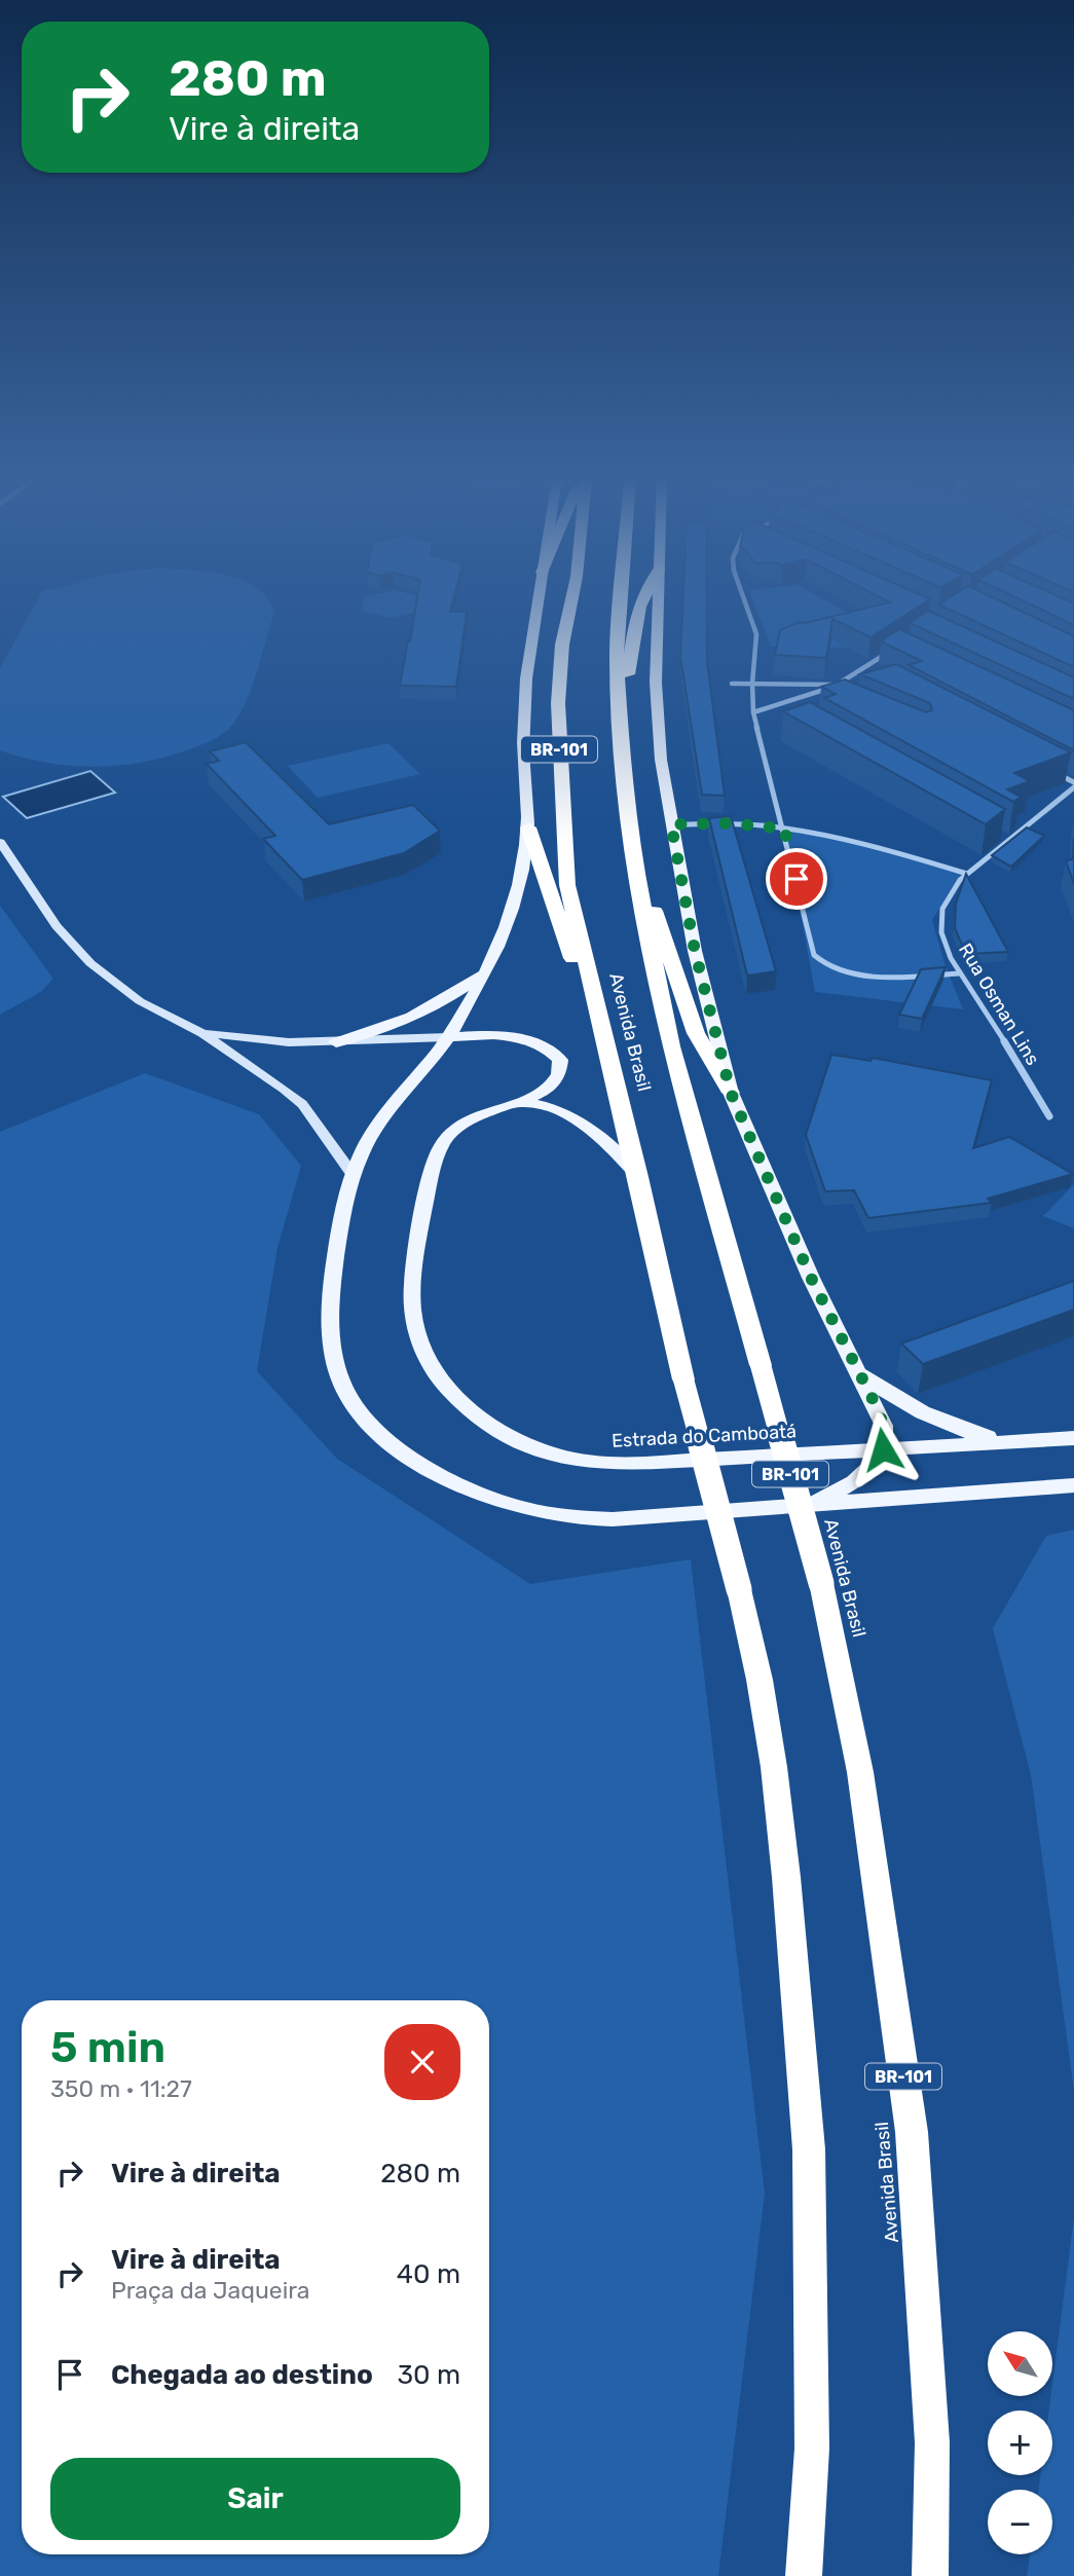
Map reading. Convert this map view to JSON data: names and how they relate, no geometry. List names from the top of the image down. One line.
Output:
{"streets":{"highway":["BR-101","Avenida Brasil"],"main road":["Estrada do Camboatá"],"street":["Rua Osman Lins"]},"north":"top left","page":{"turn":["280 m","Vire à direita"],"heading":["5 min","350 m · 11:27"],"list":[{"name":"Vire à direita","value":"280 m"},{"name":"Vire à direita","note":"Praça da Jaqueira","value":"40 m"},{"name":"Chegada ao destino","value":"30 m"}],"map_buttons":["+","−"],"buttons":"Sair"}}
